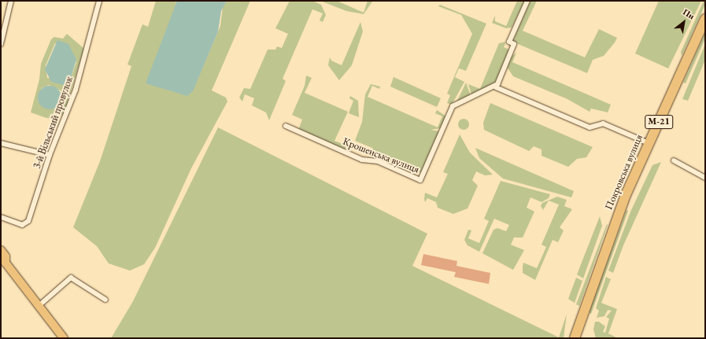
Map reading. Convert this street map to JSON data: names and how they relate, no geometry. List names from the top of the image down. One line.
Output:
{"streets":{"highway":["М-21","Покровська вулиця"],"street":["3-й Вільський провулок","Крошенська вулиця"]},"north":"top right"}
